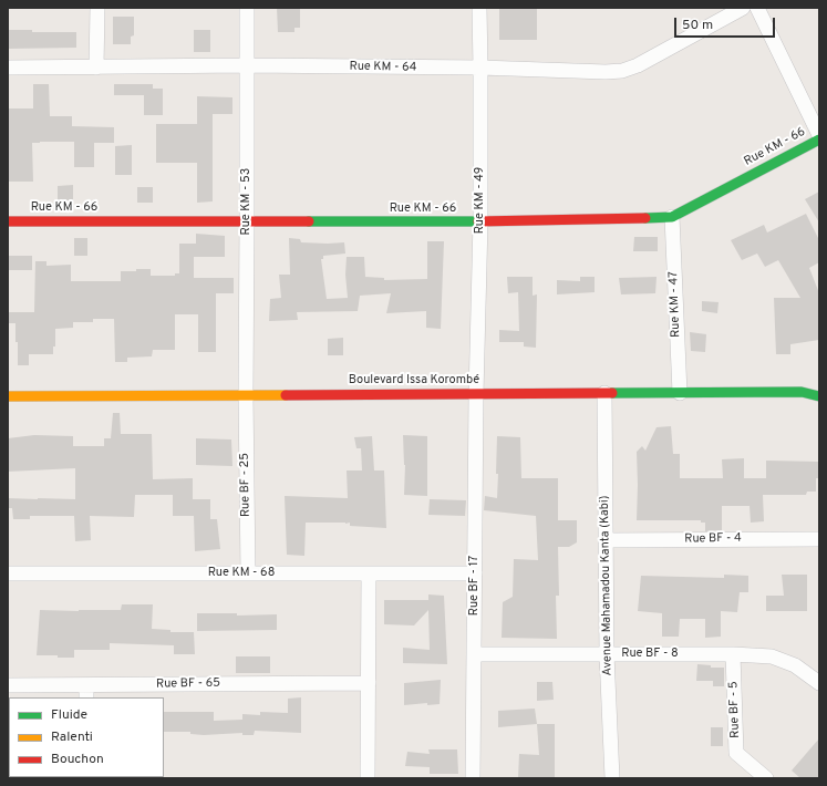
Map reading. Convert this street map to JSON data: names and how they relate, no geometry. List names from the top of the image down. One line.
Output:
{"streets":{"street":["Rue KM - 64","Rue KM - 66","Rue KM - 49","Rue KM - 53","Rue KM - 47","Boulevard Issa Korombé","Rue BF - 25","Rue BF - 4","Rue KM - 68","Rue BF - 17","Avenue Mahamadou Kanta (Kabi)","Rue BF - 8","Rue BF - 65","Rue BF - 5"]},"crossings":[["Rue KM - 64","Rue KM - 49"],["Rue KM - 64","Rue KM - 53"],["Rue KM - 66","Rue KM - 49"],["Rue KM - 66","Rue KM - 53"],["Rue KM - 66","Rue KM - 47"],["Rue KM - 49","Boulevard Issa Korombé"],["Rue KM - 49","Rue BF - 17"],["Rue KM - 53","Boulevard Issa Korombé"],["Rue KM - 53","Rue BF - 25"],["Rue KM - 47","Boulevard Issa Korombé"],["Boulevard Issa Korombé","Rue BF - 25"],["Boulevard Issa Korombé","Rue BF - 17"],["Boulevard Issa Korombé","Avenue Mahamadou Kanta (Kabi)"],["Rue BF - 25","Rue KM - 68"],["Rue BF - 4","Avenue Mahamadou Kanta (Kabi)"],["Rue KM - 68","Rue BF - 17"],["Rue BF - 17","Rue BF - 8"],["Avenue Mahamadou Kanta (Kabi)","Rue BF - 8"],["Rue BF - 8","Rue BF - 5"]],"legend":["Fluide","Ralenti","Bouchon"],"scale_bar":"50 m"}
